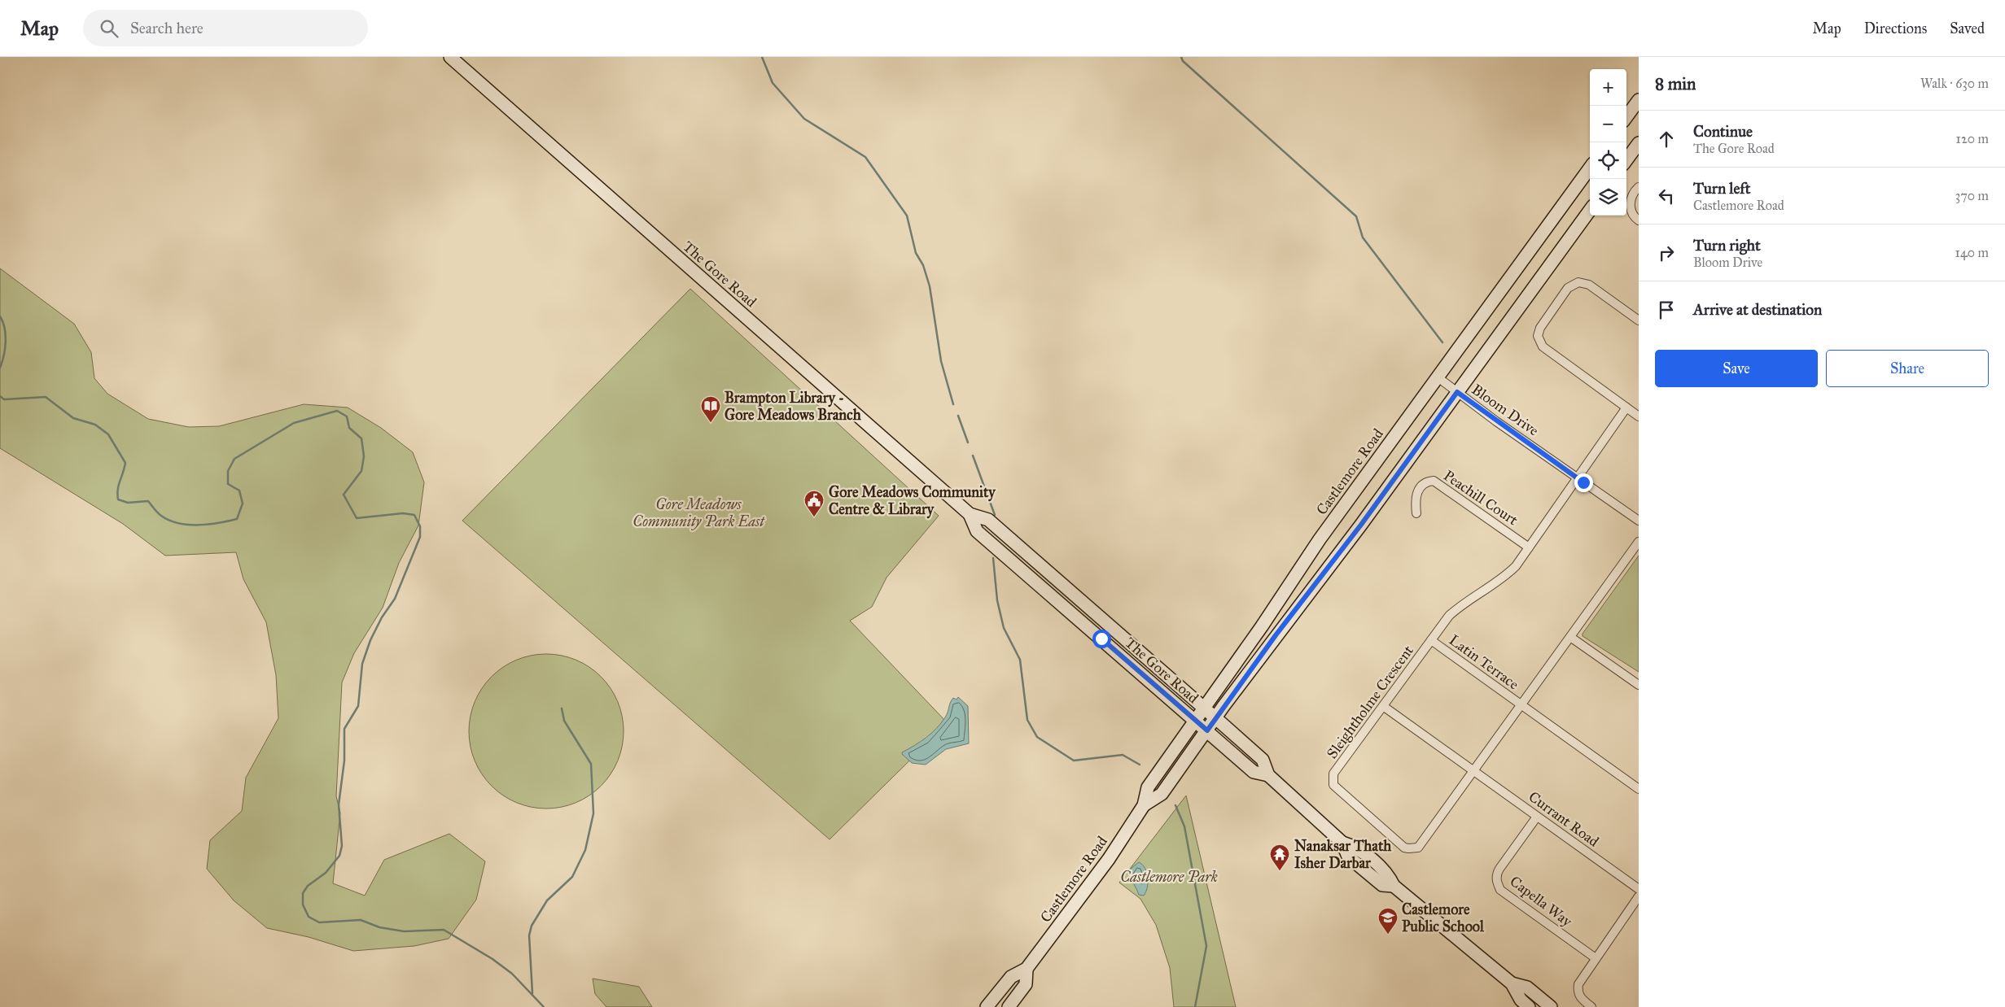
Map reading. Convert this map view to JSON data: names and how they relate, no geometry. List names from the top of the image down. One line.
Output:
{"streets":{"main road":["The Gore Road","Castlemore Road"],"street":["Bloom Drive","Peachill Court","Latin Terrace","Sleightholme Crescent","Currant Road","Capella Way"]},"crossings":[["The Gore Road","Castlemore Road"],["Bloom Drive","Castlemore Road"],["Bloom Drive","Sleightholme Crescent"],["Peachill Court","Sleightholme Crescent"],["Latin Terrace","Sleightholme Crescent"],["Sleightholme Crescent","Currant Road"],["Currant Road","Capella Way"]],"parks":["Gore Meadows Community Park East","Castlemore Park"],"places":{"library":["Brampton Library - Gore Meadows Branch"],"public building":["Gore Meadows Community Centre & Library"],"temple":["Nanaksar Thath Isher Darbar"],"school or university":["Castlemore Public School"]},"page":{"header":"Map","search":"Search here","nav":["Map","Directions","Saved"],"heading":["8 min","Walk · 630 m"],"map_buttons":["+","−"],"list":[["Continue","The Gore Road","120 m"],["Turn left","Castlemore Road","370 m"],["Turn right","Bloom Drive","140 m"],"Arrive at destination"],"buttons":["Save","Share"]}}
